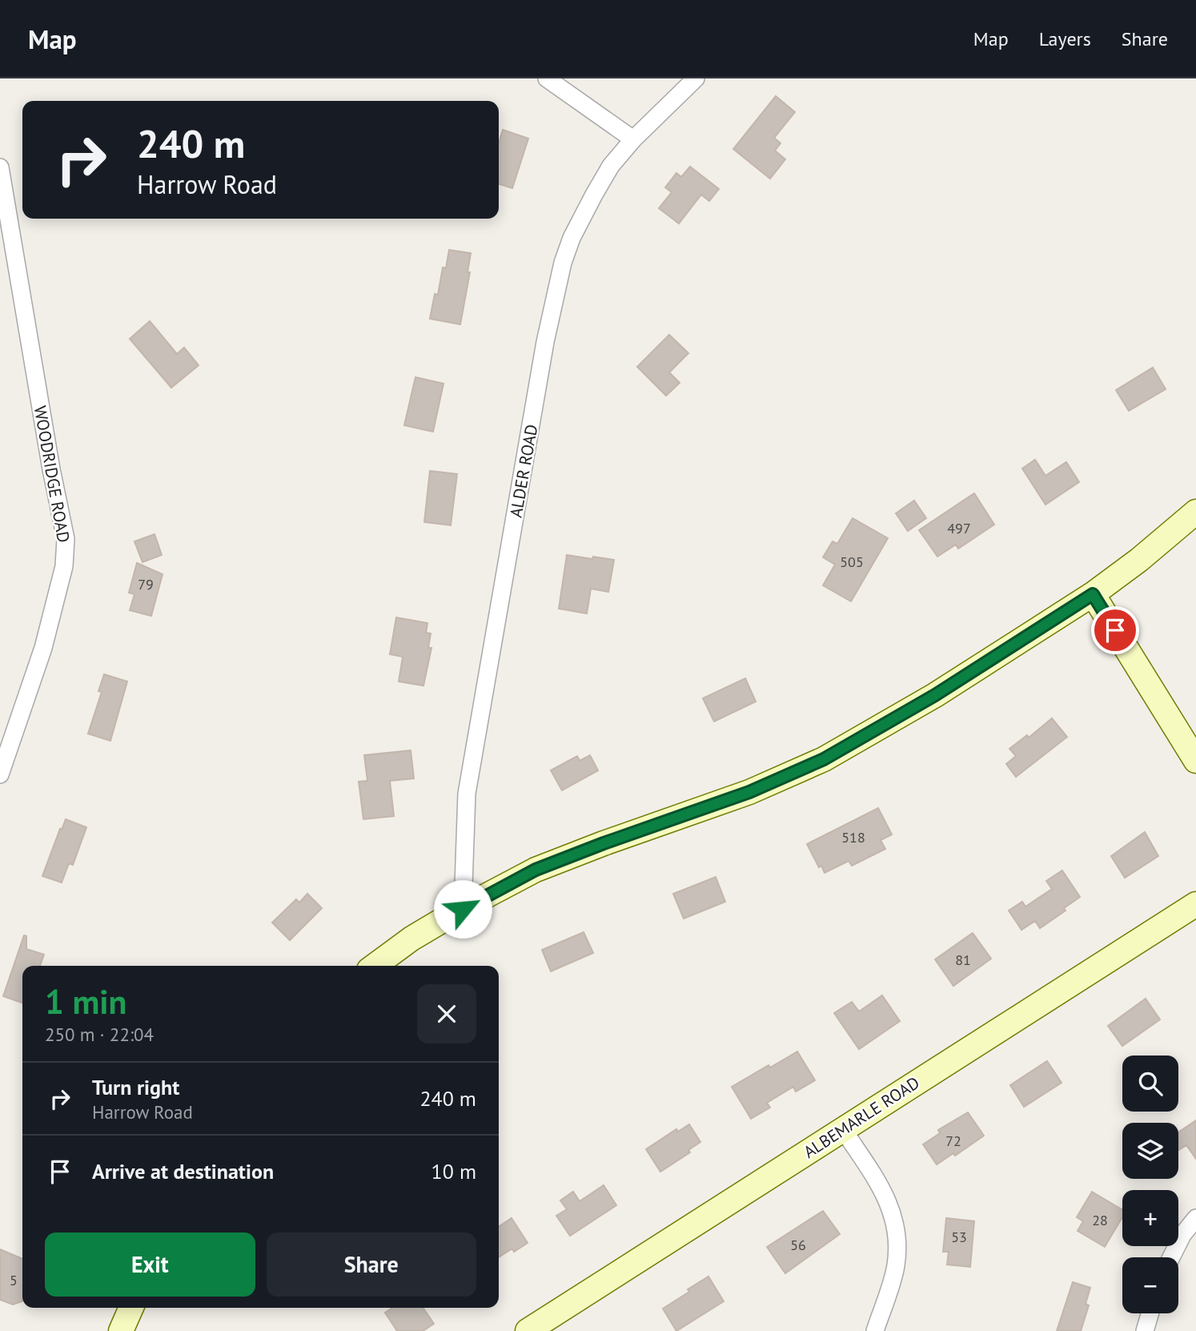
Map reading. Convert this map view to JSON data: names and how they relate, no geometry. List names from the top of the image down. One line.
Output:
{"streets":{"street":["ALDER ROAD","WOODRIDGE ROAD","ALBEMARLE ROAD"]},"house_numbers":["497","505","79","518","81","72","28","53","56","5"],"page":{"header":"Map","nav":["Map","Layers","Share"],"turn":["240 m","Harrow Road"],"heading":["1 min","250 m · 22:04"],"map_buttons":["+","−"],"list":[{"name":"Turn right","note":"Harrow Road","value":"240 m"},{"name":"Arrive at destination","value":"10 m"}],"buttons":["Exit","Share"]}}
